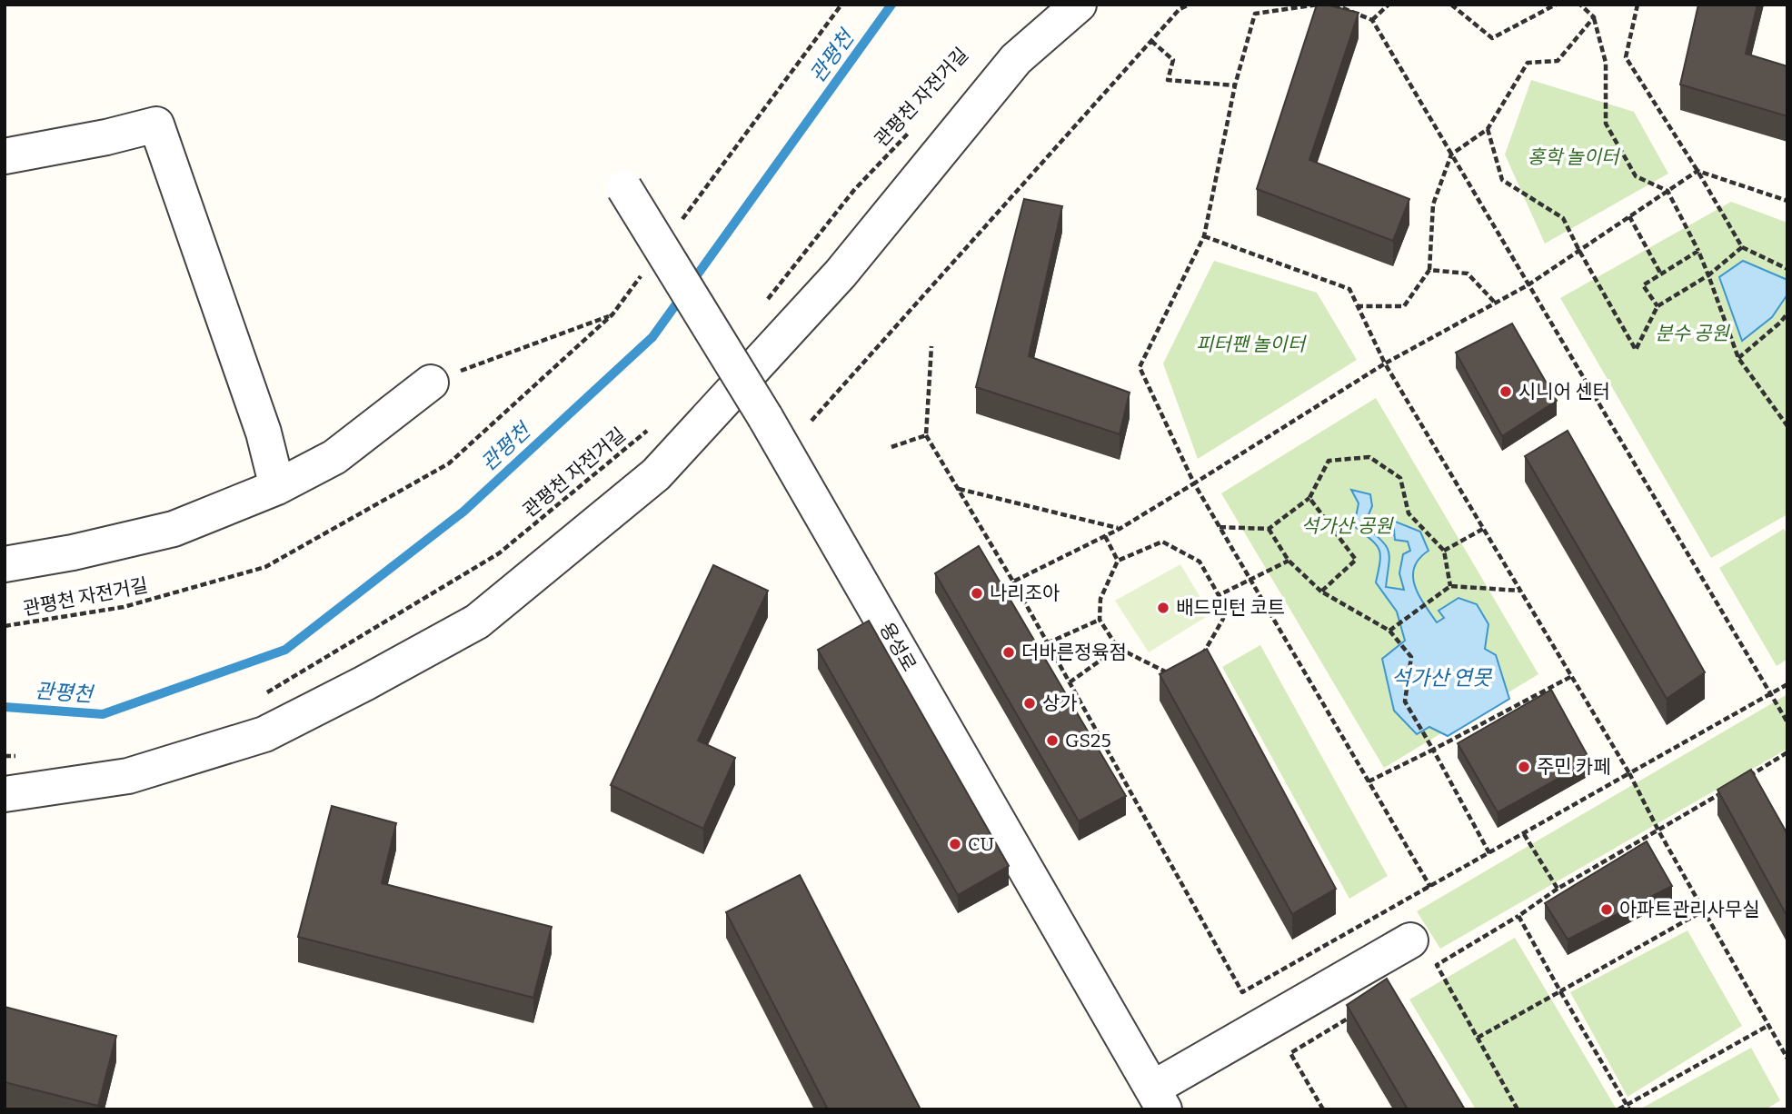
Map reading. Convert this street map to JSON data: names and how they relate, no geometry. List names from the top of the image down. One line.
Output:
{"streets":{"street":["용성로"],"path":["관평천 자전거길"]},"water":["관평천","석가산 연못"],"parks":["홍학 놀이터","분수 공원","피터팬 놀이터","석가산 공원"],"places":["시니어 센터","나리조아","배드민턴 코트","더바른정육점","상가","GS25","주민 카페","CU","아파트관리사무실"]}
